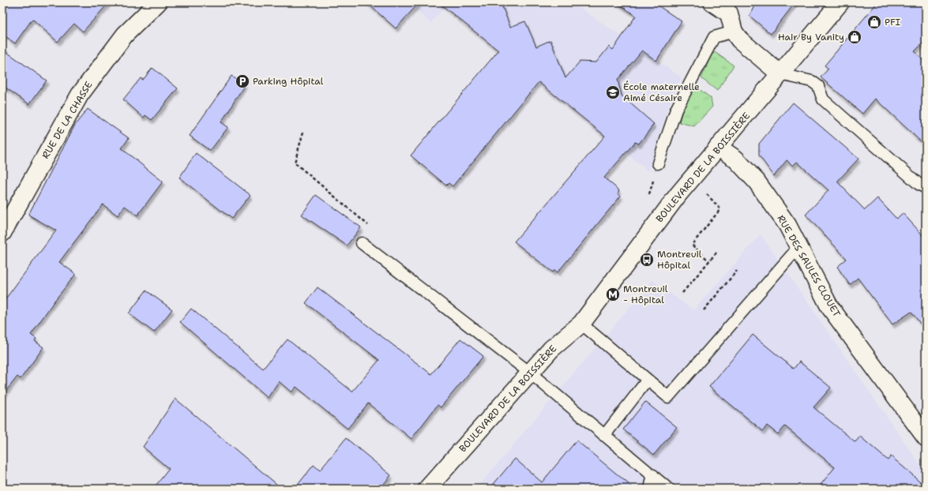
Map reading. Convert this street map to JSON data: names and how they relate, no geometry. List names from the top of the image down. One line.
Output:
{"streets":{"street":["RUE DE LA CHASSE","BOULEVARD DE LA BOISSIÈRE","RUE DES SAULES CLOUET"]},"crossings":[["BOULEVARD DE LA BOISSIÈRE","RUE DES SAULES CLOUET"]],"places":{"shop":["PFI","Hair By Vanity"],"parking":["Parking Hôpital"],"school or university":["École maternelle Aimé Césaire"],"bus stop":["Montreuil Hôpital"],"metro station":["Montreuil - Hôpital"]}}
